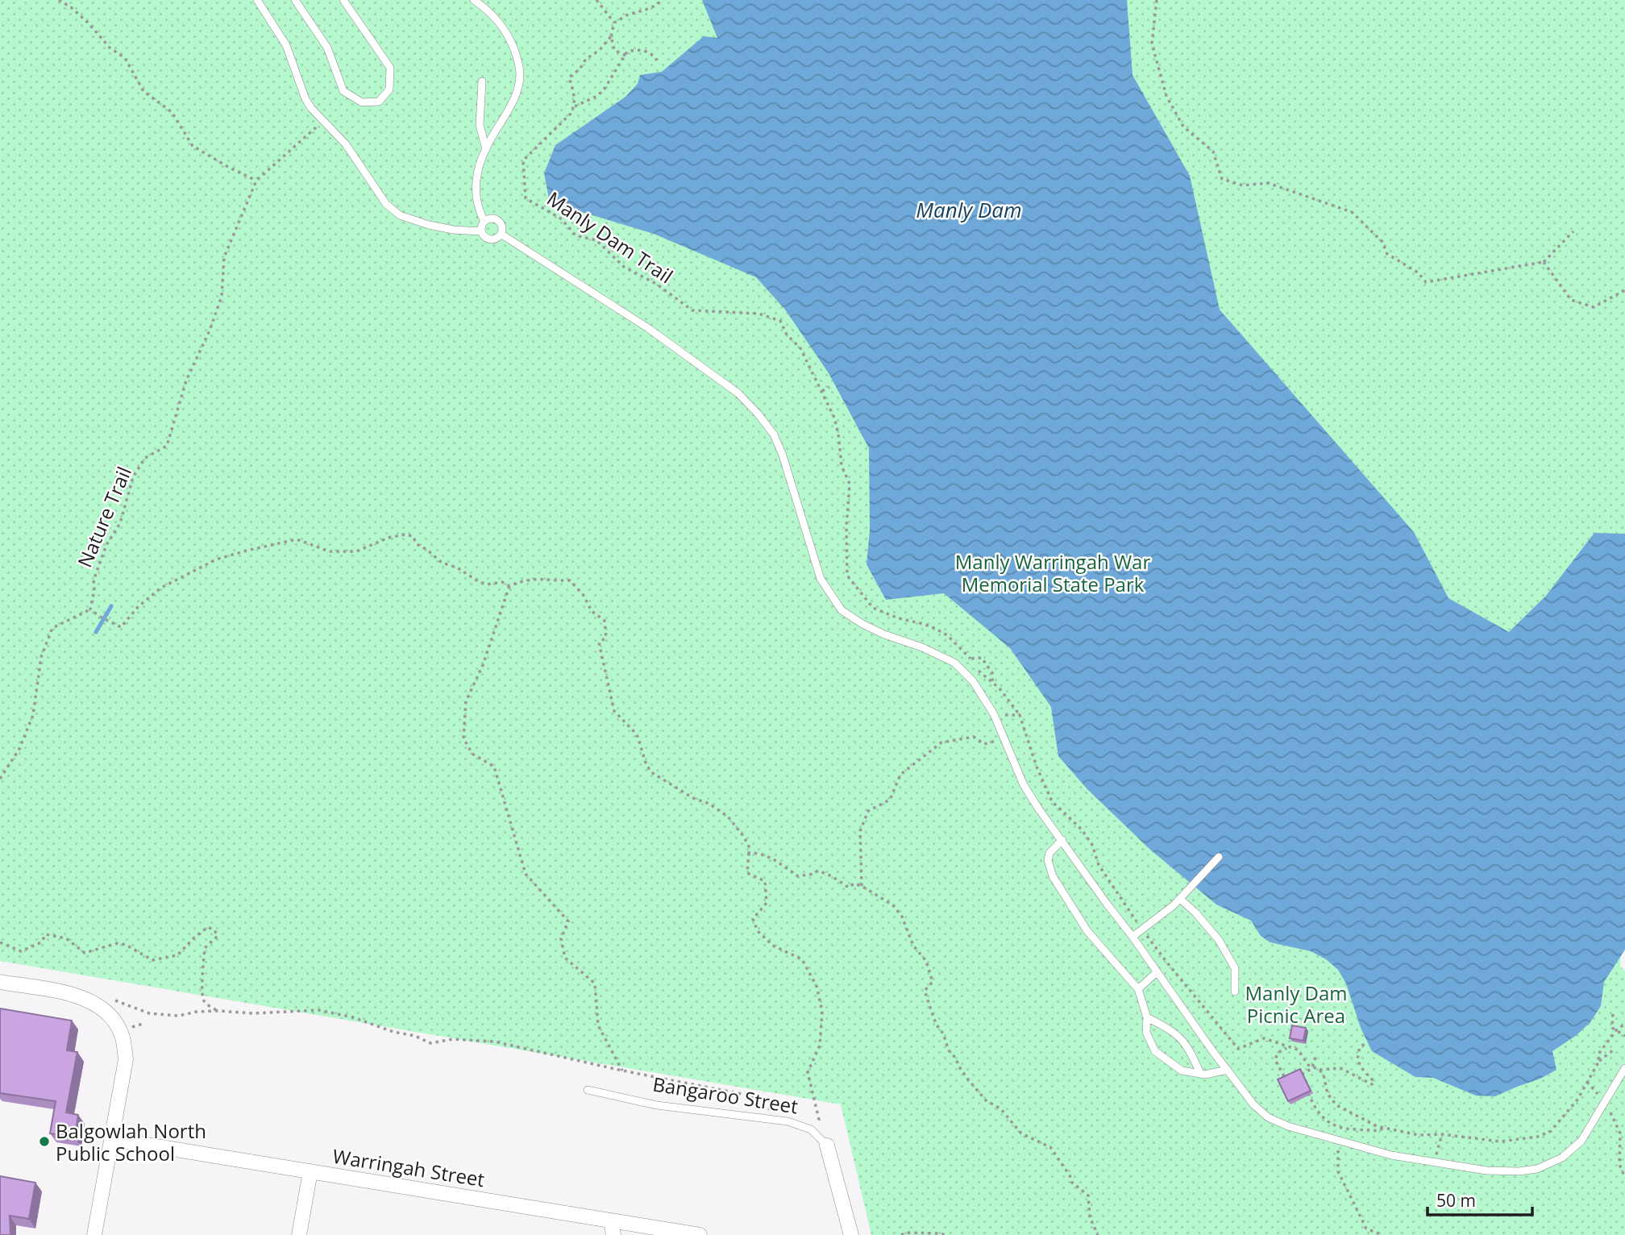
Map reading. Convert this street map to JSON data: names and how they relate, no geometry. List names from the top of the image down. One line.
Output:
{"streets":{"street":["Bangaroo Street","Warringah Street"],"path":["Manly Dam Trail","Nature Trail"]},"water":["Manly Dam"],"parks":["Manly Warringah War Memorial State Park","Manly Dam Picnic Area"],"places":["Balgowlah North Public School"],"scale_bar":"50 m"}
